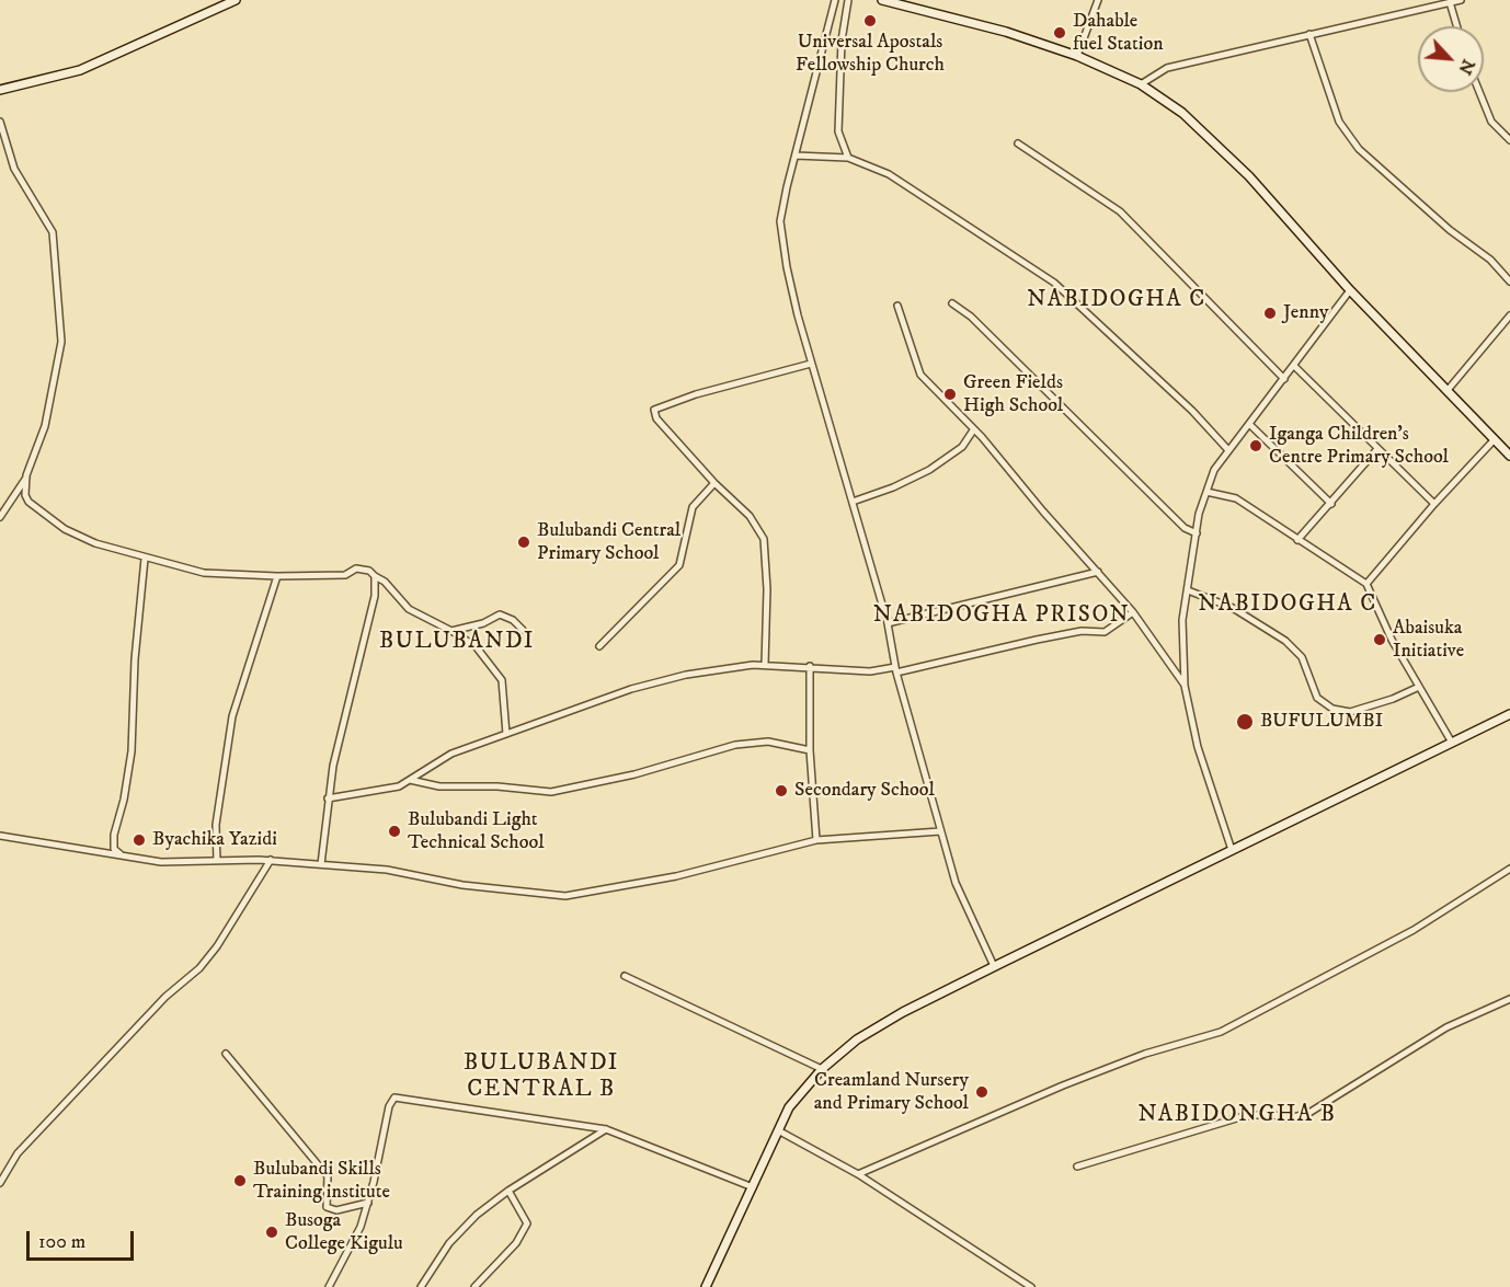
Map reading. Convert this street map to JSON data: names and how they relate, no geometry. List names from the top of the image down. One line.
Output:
{"districts":["NABIDOGHA C","NABIDOGHA C","NABIDOGHA PRISON","BULUBANDI","BULUBANDI CENTRAL B","NABIDONGHA B"],"places":["Universal Apostals Fellowship Church","Dahable fuel Station","Jenny","Green Fields High School","Iganga Children's Centre Primary School","Bulubandi Central Primary School","Abaisuka Initiative","BUFULUMBI","Secondary School","Bulubandi Light Technical School","Byachika Yazidi","Creamland Nursery and Primary School","Bulubandi Skills Training institute","Busoga College Kigulu"],"scale_bar":"100 m","north":"bottom right"}
